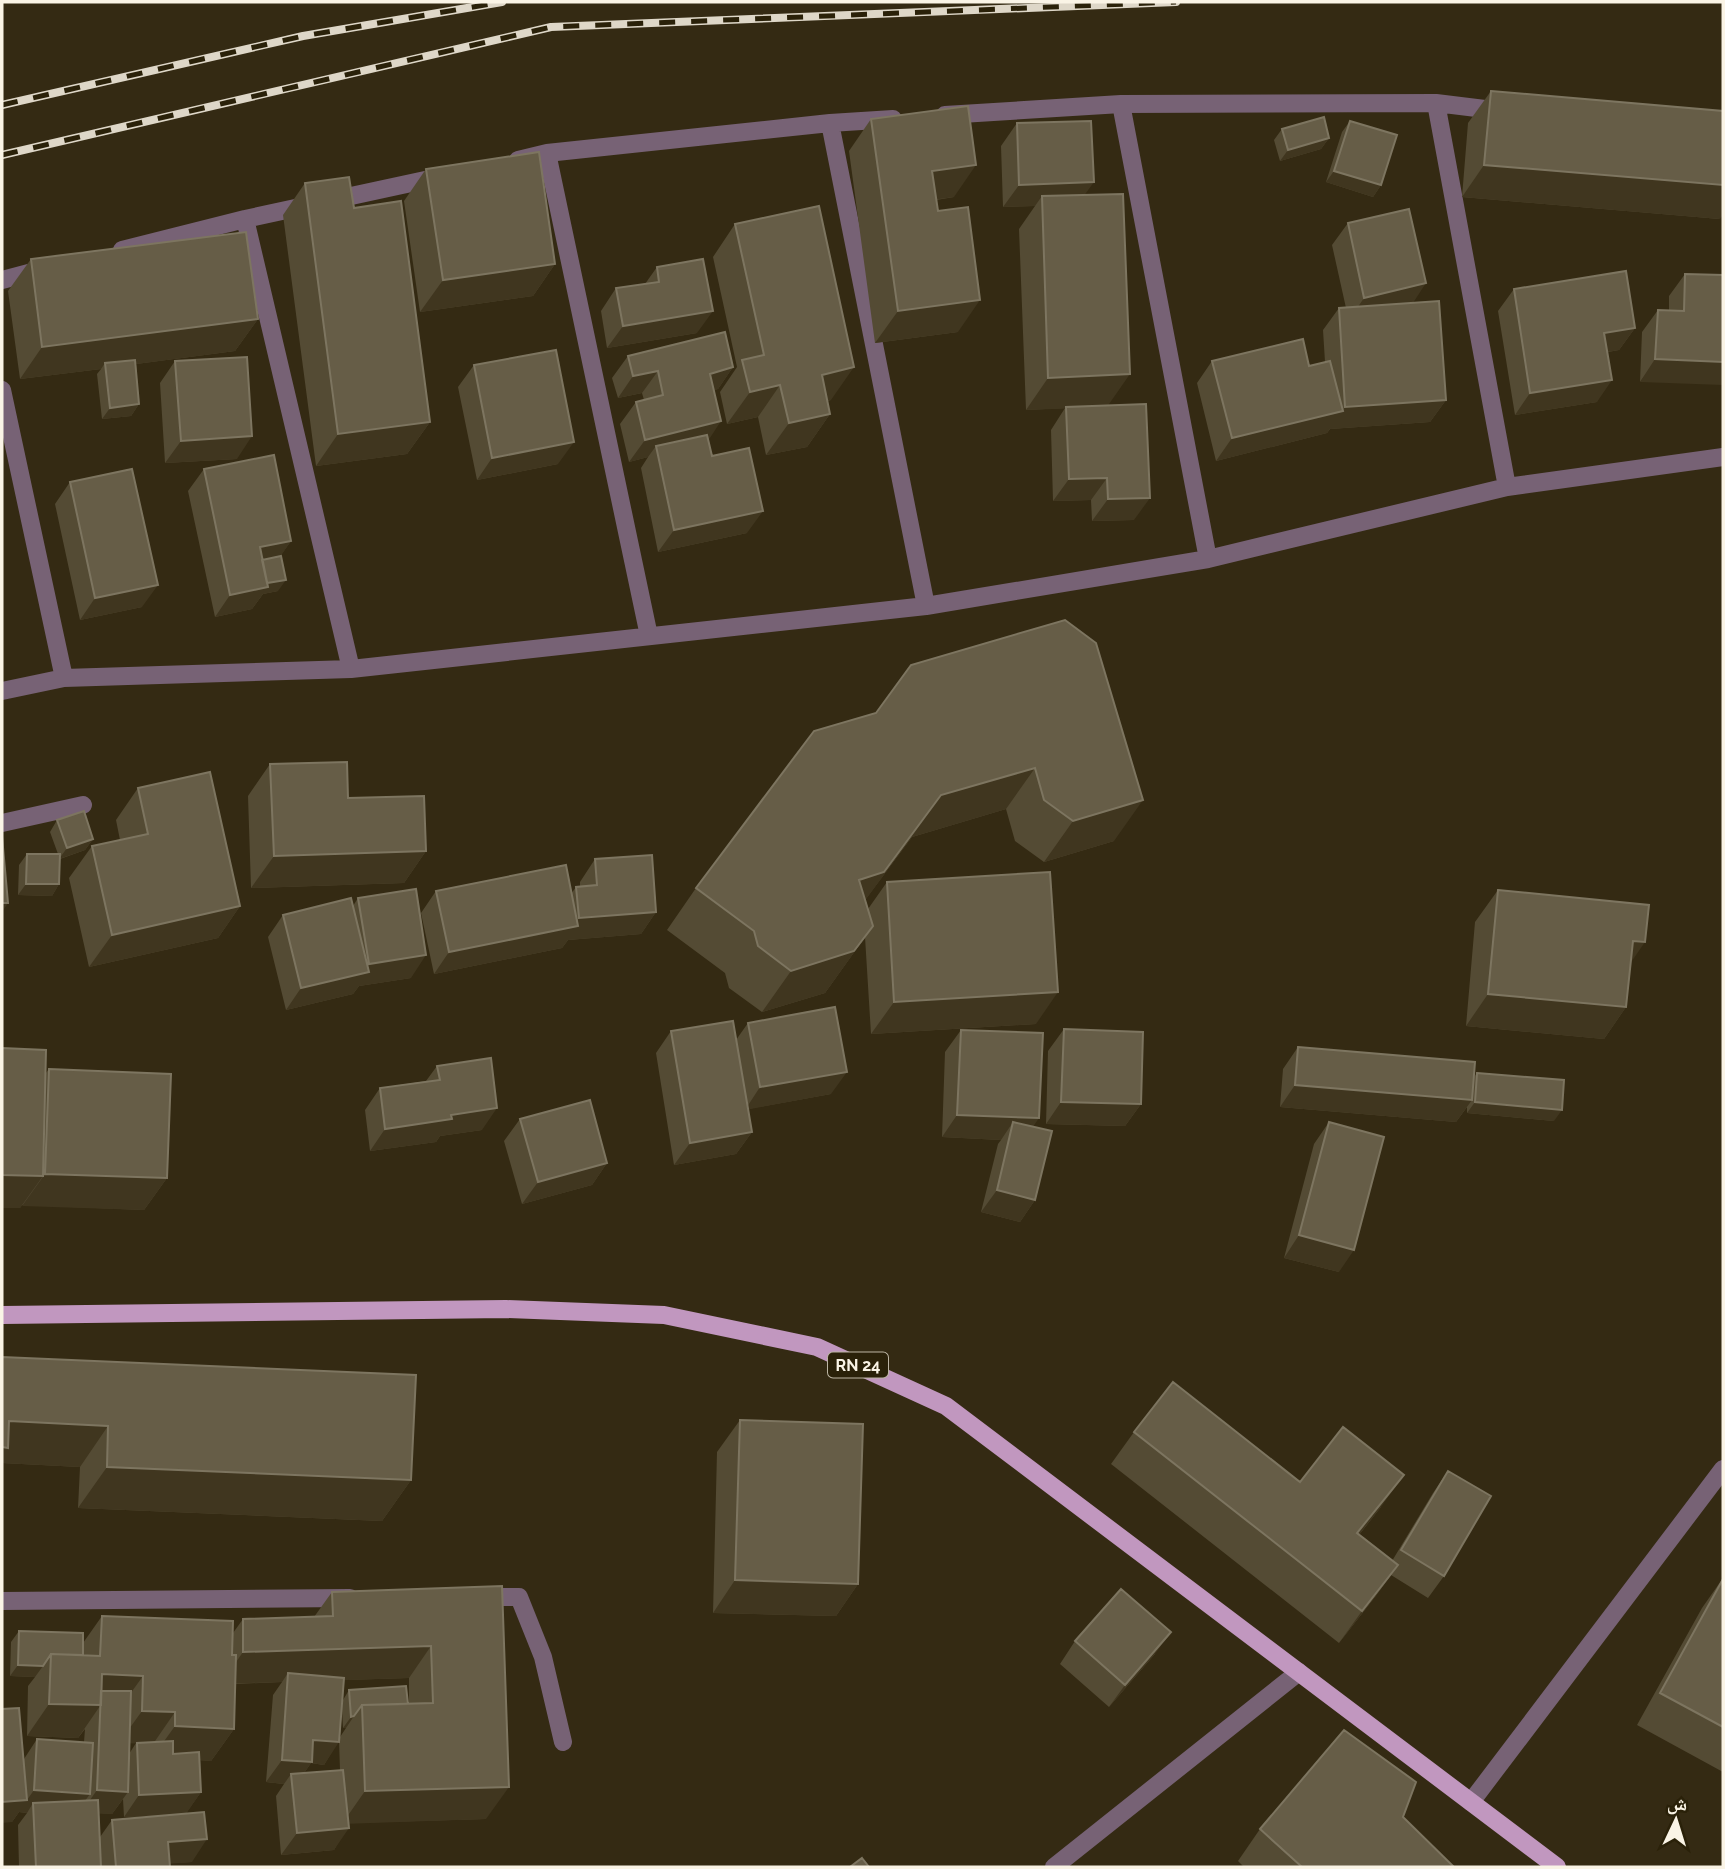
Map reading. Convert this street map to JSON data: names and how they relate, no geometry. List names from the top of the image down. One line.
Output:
{"streets":{"main road":["RN 24"]},"north":"top"}
